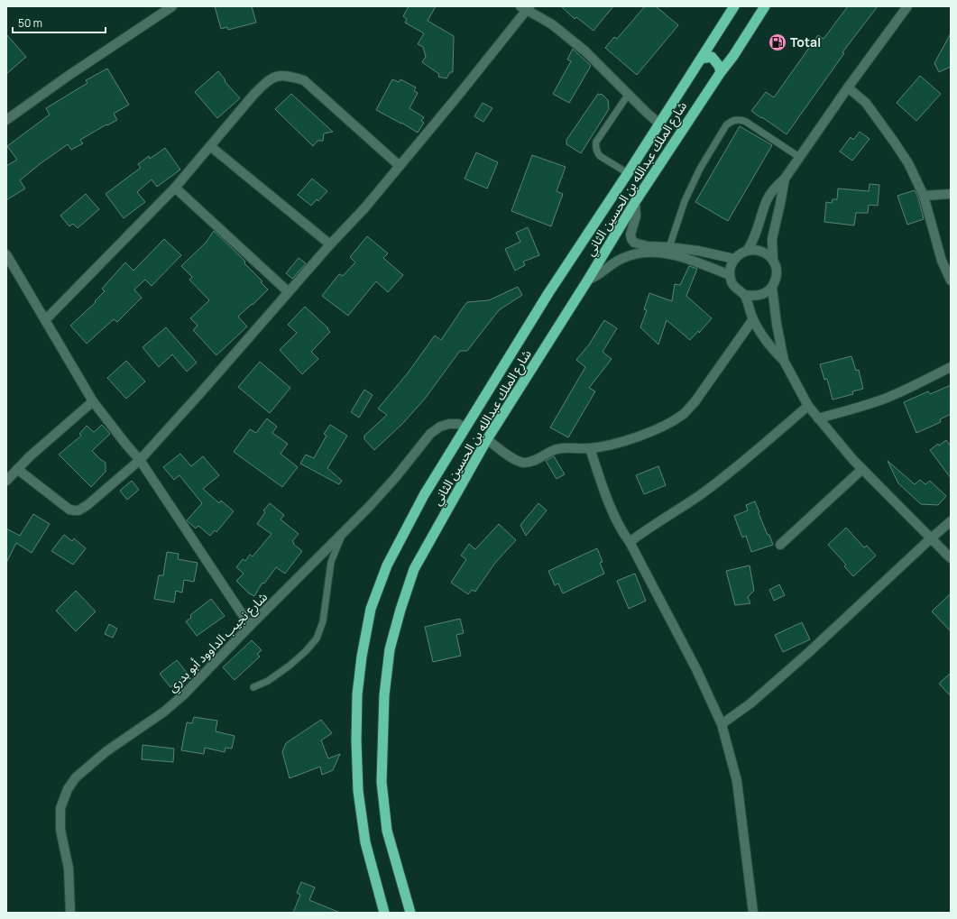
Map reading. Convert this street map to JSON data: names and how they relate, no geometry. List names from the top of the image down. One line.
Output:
{"streets":{"highway":["شارع الملك عبدالله بن الحسين الثاني"],"street":["شارع نجيب الداوود أبو بدري"]},"crossings":[["شارع الملك عبدالله بن الحسين الثاني","شارع نجيب الداوود أبو بدري"]],"places":{"fuel station":["Total"]},"scale_bar":"50 m"}
